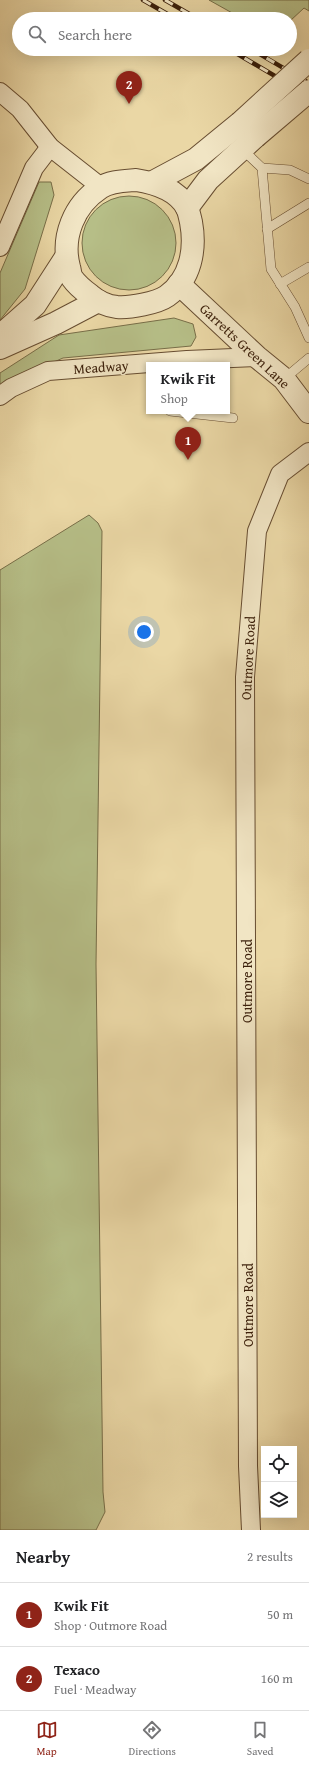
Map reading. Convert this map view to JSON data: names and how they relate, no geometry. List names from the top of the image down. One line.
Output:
{"streets":{"street":["Garretts Green Lane","Meadway","Outmore Road"]},"crossings":[["Garretts Green Lane","Meadway"]],"page":{"search":"Search here","pins":["2","1"],"popup":["Kwik Fit","Shop"],"heading":["Nearby","2 results"],"list":[{"mark":"1","name":"Kwik Fit","note":"Shop · Outmore Road","value":"50 m"},{"mark":"2","name":"Texaco","note":"Fuel · Meadway","value":"160 m"}],"nav":["Map","Directions","Saved"]}}
